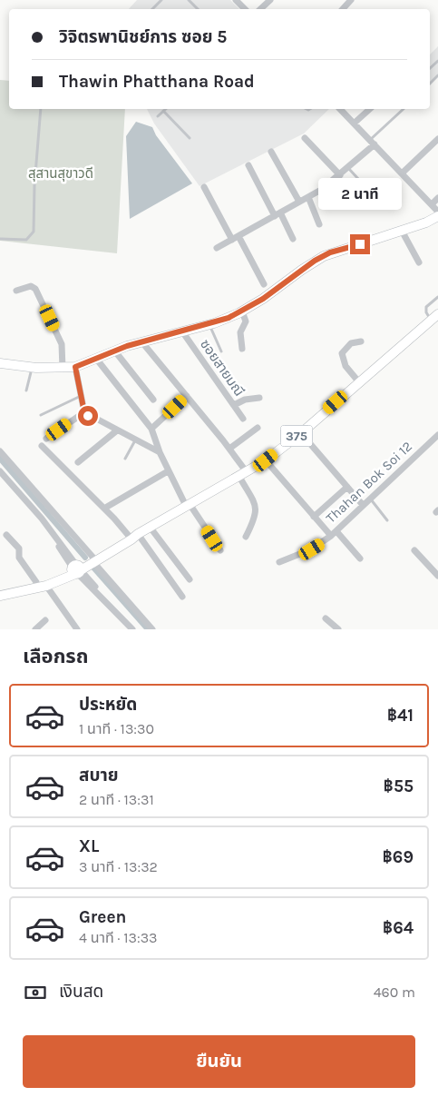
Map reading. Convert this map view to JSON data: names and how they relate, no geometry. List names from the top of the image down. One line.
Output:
{"streets":{"main road":["375"],"street":["ซอยสายมณี","Thahan Bok Soi 12"]},"crossings":[["375","Thahan Bok Soi 12"]],"parks":["สุสานสุขาวดี"],"page":{"banner":["วิจิตรพานิชย์การ ซอย 5","Thawin Phatthana Road"],"bubble":"2 นาที","heading":"เลือกรถ","list":[{"name":"ประหยัด","note":"1 นาที · 13:30","value":"฿41"},{"name":"สบาย","note":"2 นาที · 13:31","value":"฿55"},{"name":"XL","note":"3 นาที · 13:32","value":"฿69"},{"name":"Green","note":"4 นาที · 13:33","value":"฿64"}],"pay":["เงินสด","460 m"],"buttons":"ยืนยัน"}}
